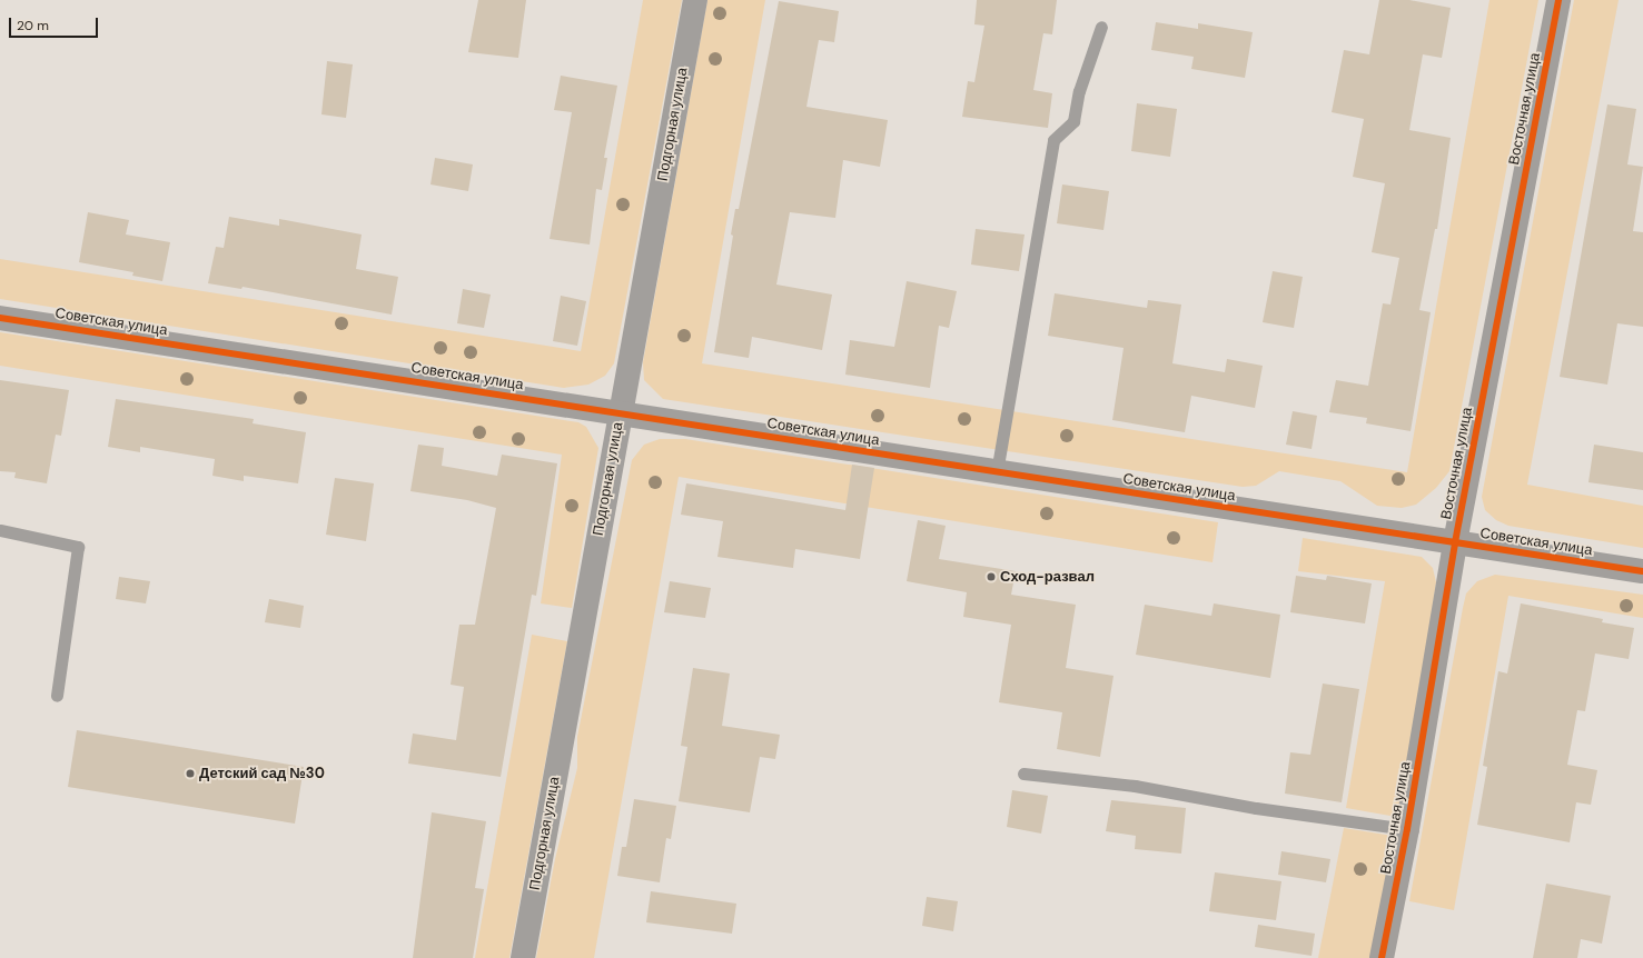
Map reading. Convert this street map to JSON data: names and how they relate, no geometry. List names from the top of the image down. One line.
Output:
{"streets":{"street":["Восточная улица","Подгорная улица","Советская улица"]},"crossings":[["Восточная улица","Советская улица"],["Подгорная улица","Советская улица"]],"places":["Сход-развал","Детский сад №30"],"scale_bar":"20 m"}
